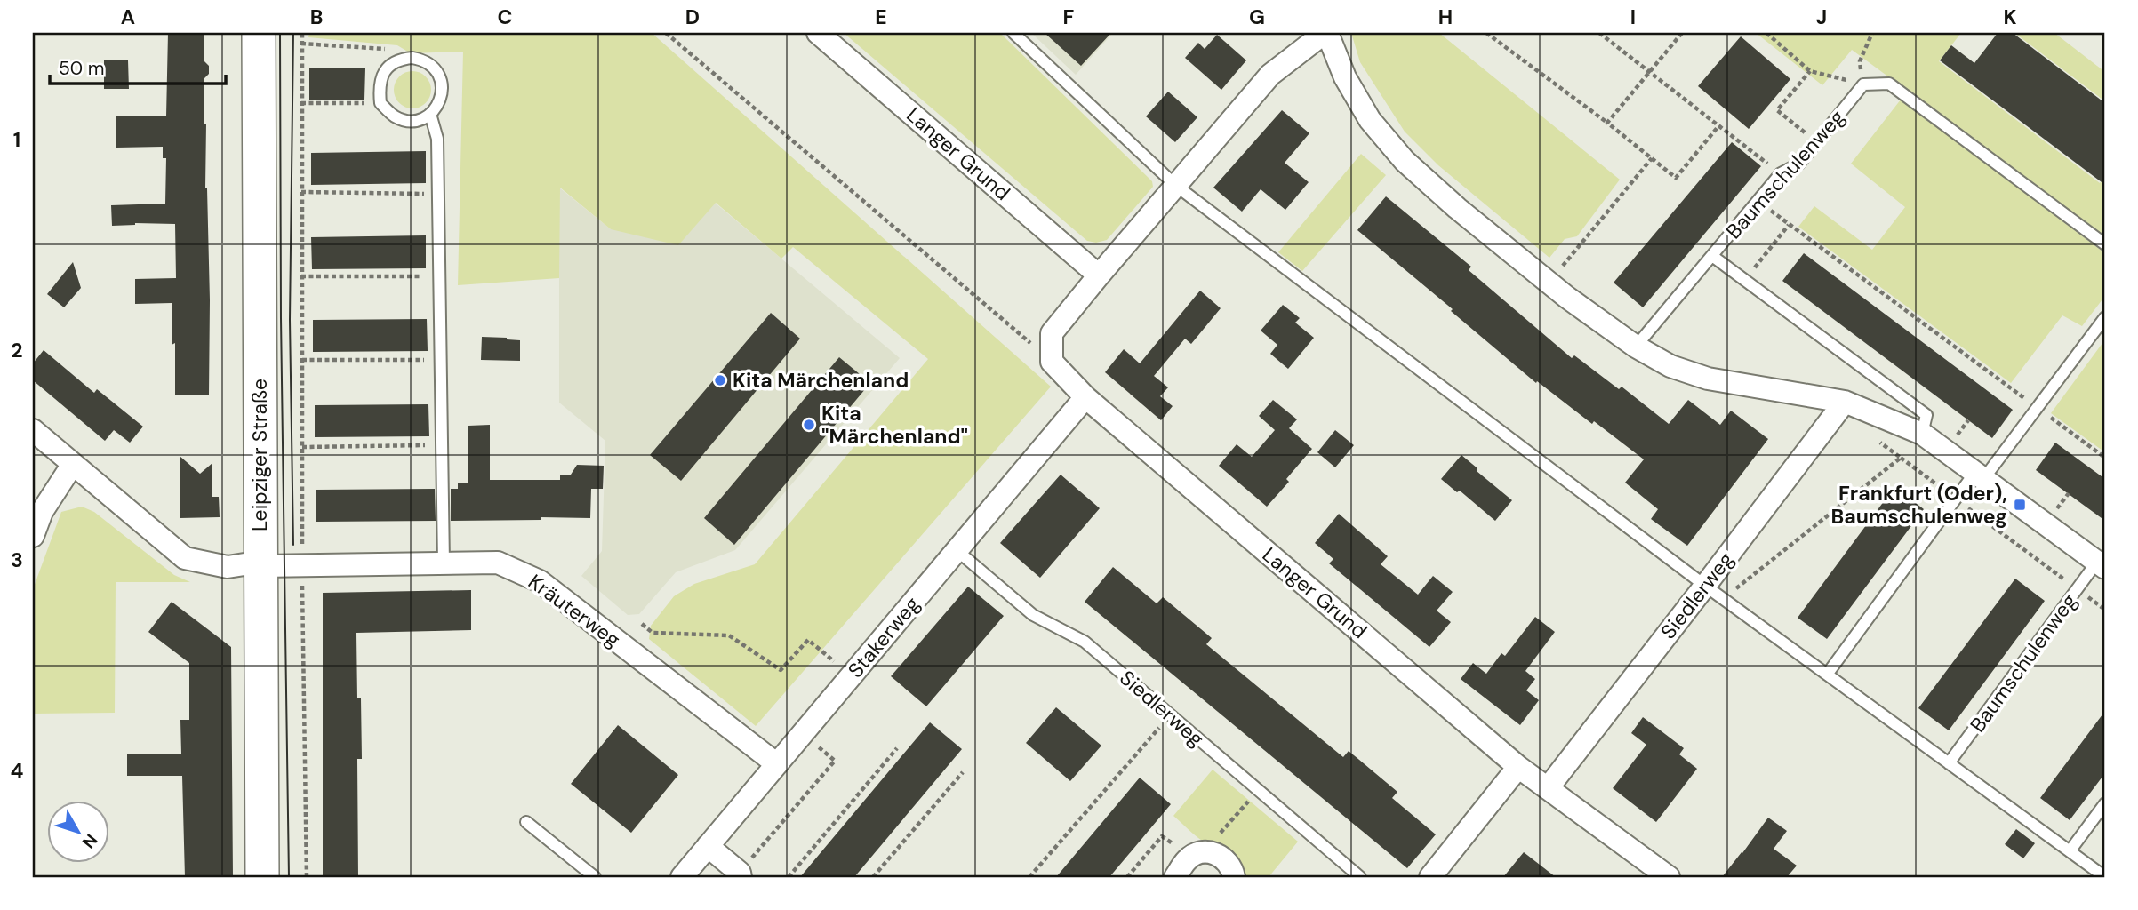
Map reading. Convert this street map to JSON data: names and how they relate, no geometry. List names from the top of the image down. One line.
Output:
{"streets":{"street":["Langer Grund","Baumschulenweg","Leipziger Straße","Siedlerweg","Kräuterweg","Stakerweg"]},"crossings":[["Langer Grund","Siedlerweg"],["Langer Grund","Stakerweg"],["Baumschulenweg","Siedlerweg"],["Leipziger Straße","Kräuterweg"],["Siedlerweg","Stakerweg"],["Kräuterweg","Stakerweg"]],"places":{"other":["Kita Märchenland","Kita \"Märchenland\""],"transit":["Frankfurt (Oder), Baumschulenweg"]},"scale_bar":"50 m","north":"bottom right","grid":{"columns":["A","B","C","D","E","F","G","H","I","J","K"],"rows":["1","2","3","4"]}}
